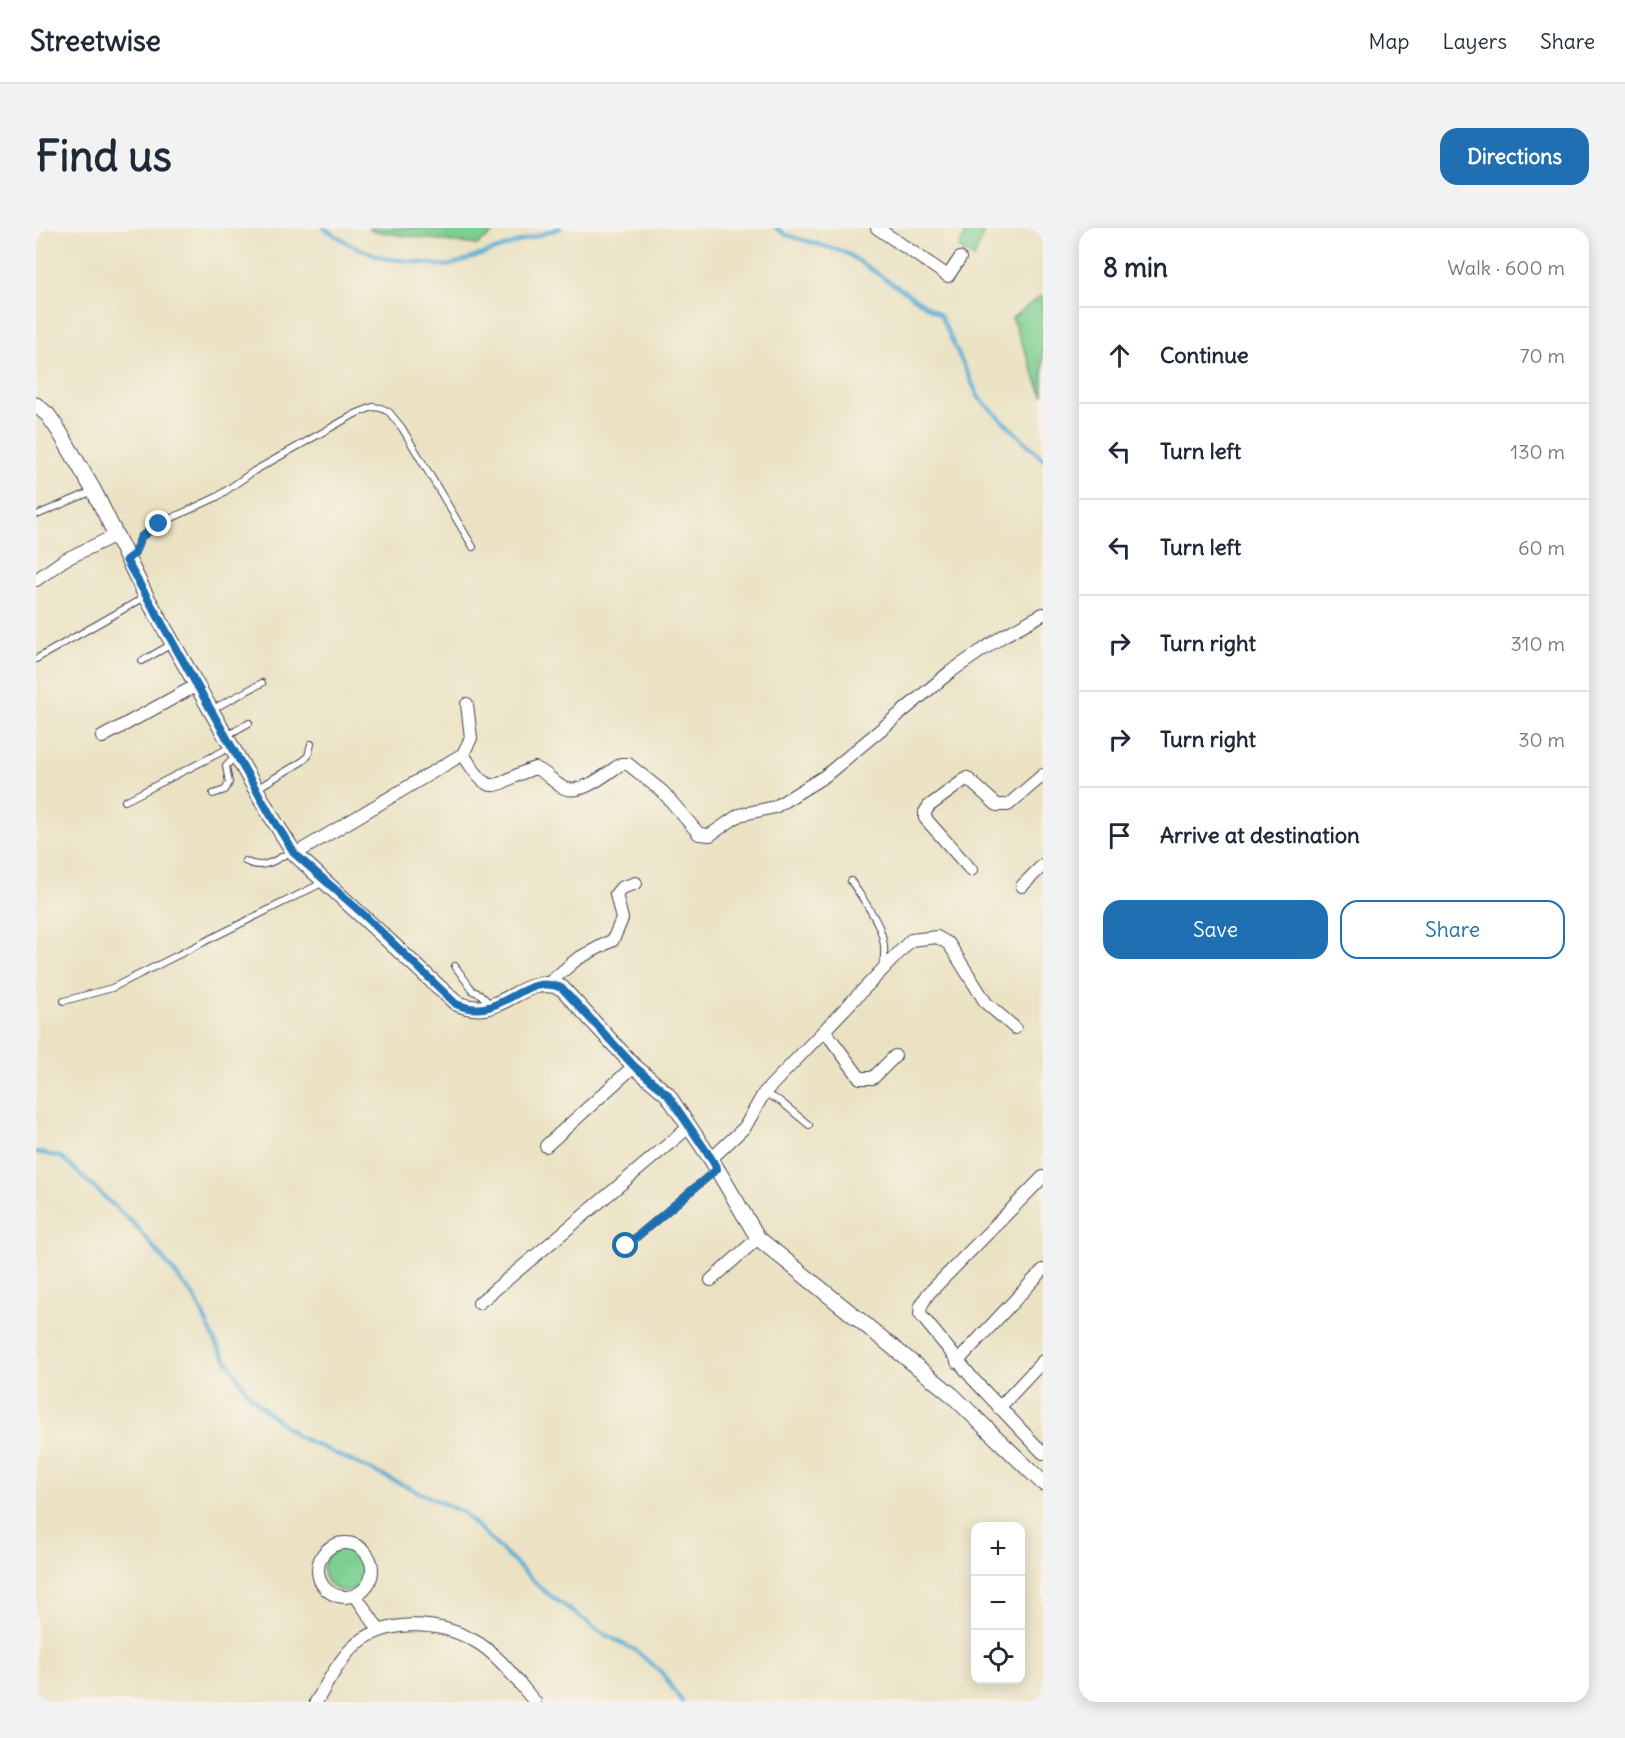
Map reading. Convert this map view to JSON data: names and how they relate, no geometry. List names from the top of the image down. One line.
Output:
{"page":{"header":"Streetwise","nav":["Map","Layers","Share"],"buttons":["Directions",["Save","Share"]],"title":"Find us","heading":["8 min","Walk · 600 m"],"list":[["Continue","70 m"],["Turn left","130 m"],["Turn left","60 m"],["Turn right","310 m"],["Turn right","30 m"],"Arrive at destination"],"map_buttons":["+","−"]}}
